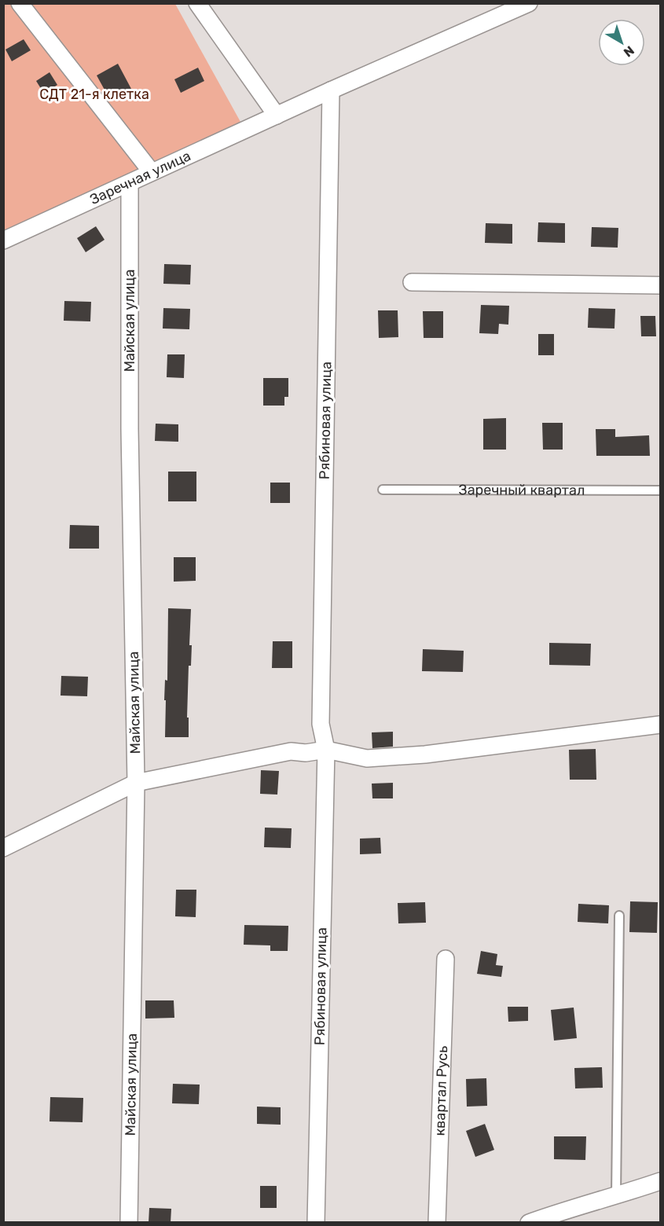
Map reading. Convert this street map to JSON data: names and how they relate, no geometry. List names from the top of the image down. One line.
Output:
{"streets":{"street":["Заречная улица","Майская улица","Рябиновая улица","квартал Русь"],"lane":["Заречный квартал"]},"crossings":[["Заречная улица","Майская улица"],["Заречная улица","Рябиновая улица"]],"parks":["СДТ 21-я клетка"],"north":"bottom right"}
